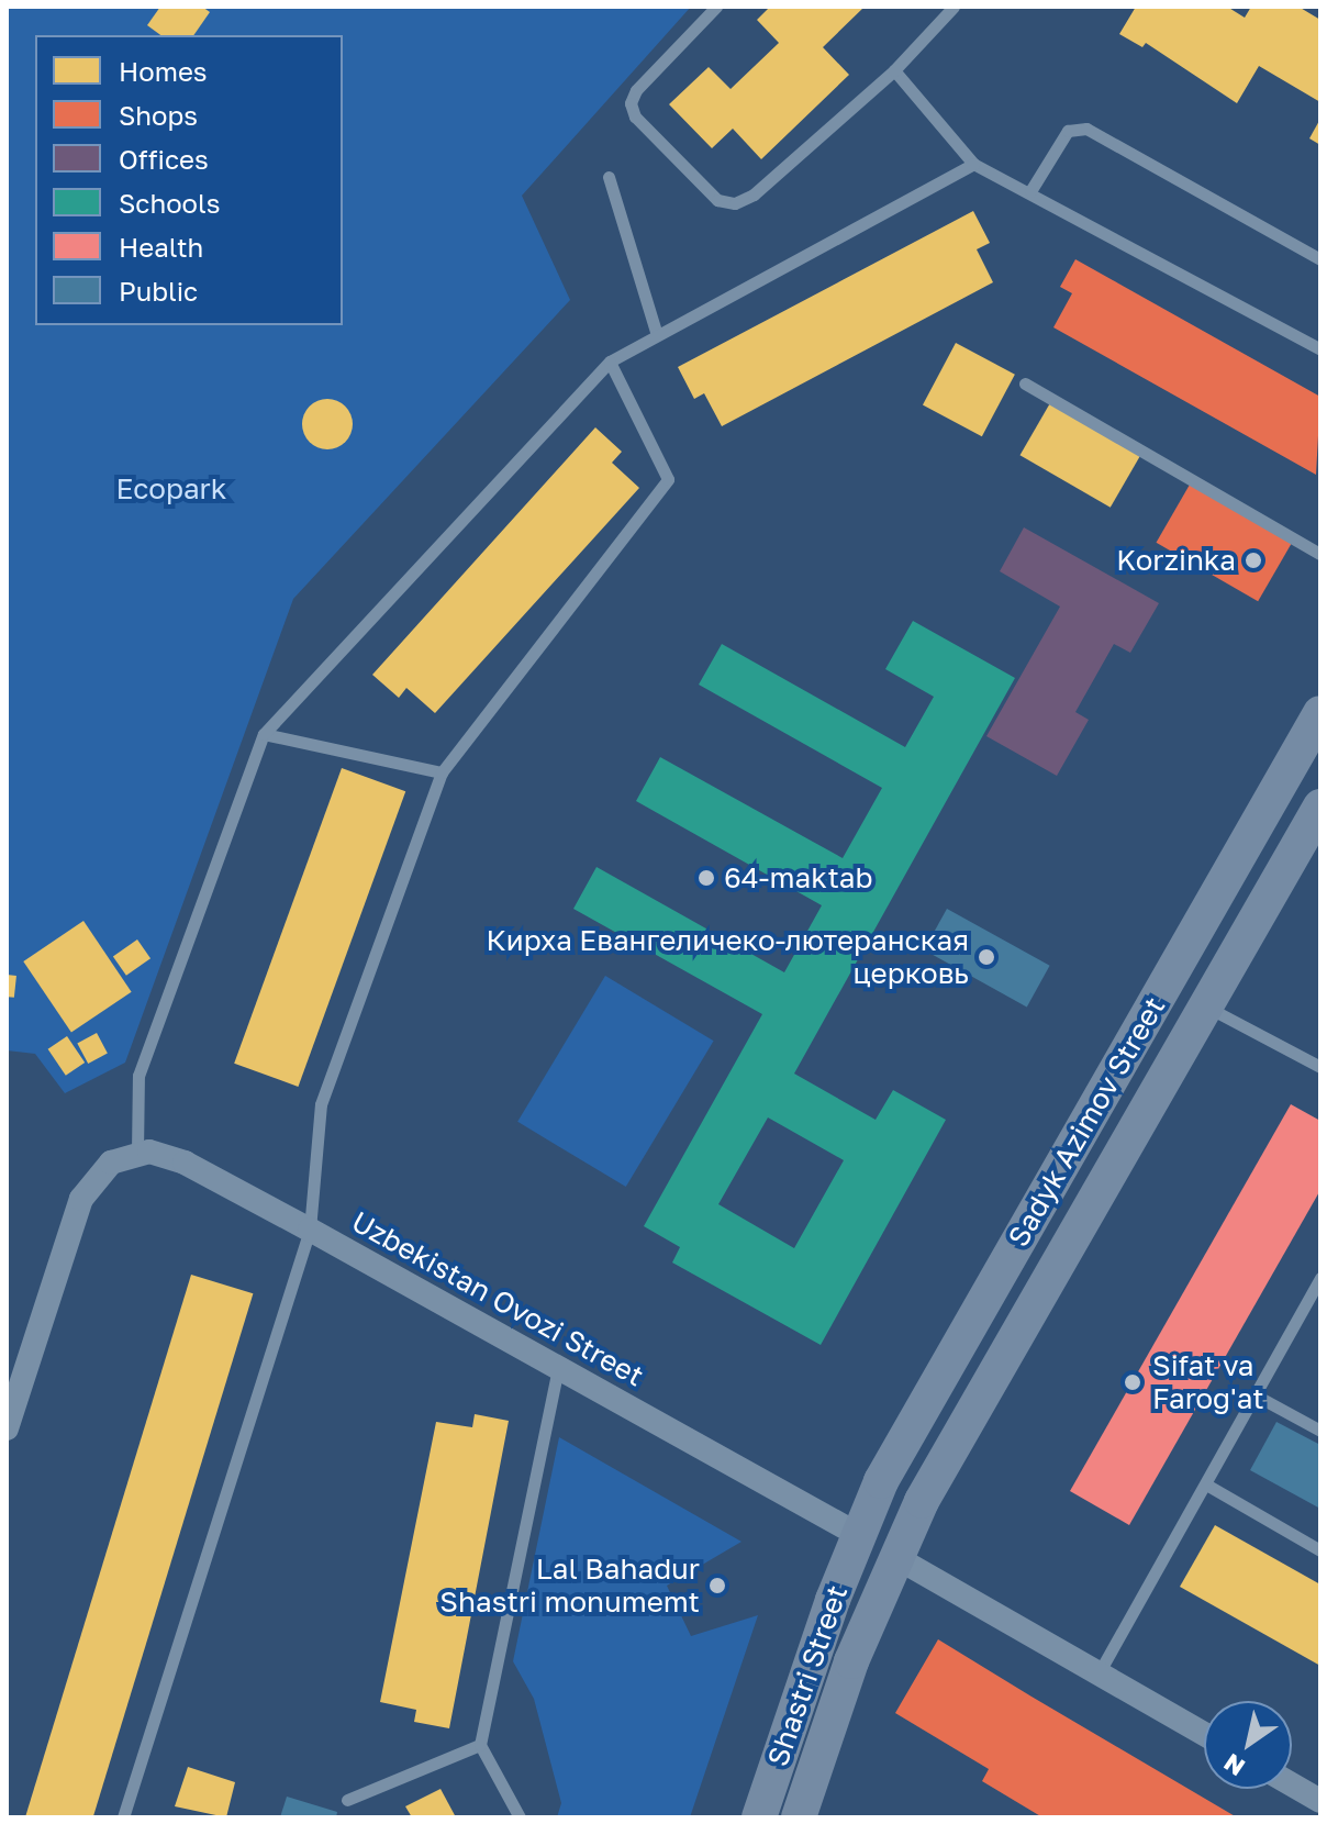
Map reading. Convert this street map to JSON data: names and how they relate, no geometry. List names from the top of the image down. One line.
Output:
{"streets":{"main road":["Sadyk Azimov Street","Shastri Street"],"street":["Uzbekistan Ovozi Street"]},"crossings":[["Sadyk Azimov Street","Uzbekistan Ovozi Street"],["Sadyk Azimov Street","Shastri Street"],["Uzbekistan Ovozi Street","Shastri Street"]],"parks":["Ecopark"],"places":["Korzinka","64-maktab","Кирха Евангеличеко-лютеранская церковь","Sifat va Farog'at","Lal Bahadur Shastri monumemt"],"legend":["Homes","Shops","Offices","Schools","Health","Public"],"north":"bottom left"}
